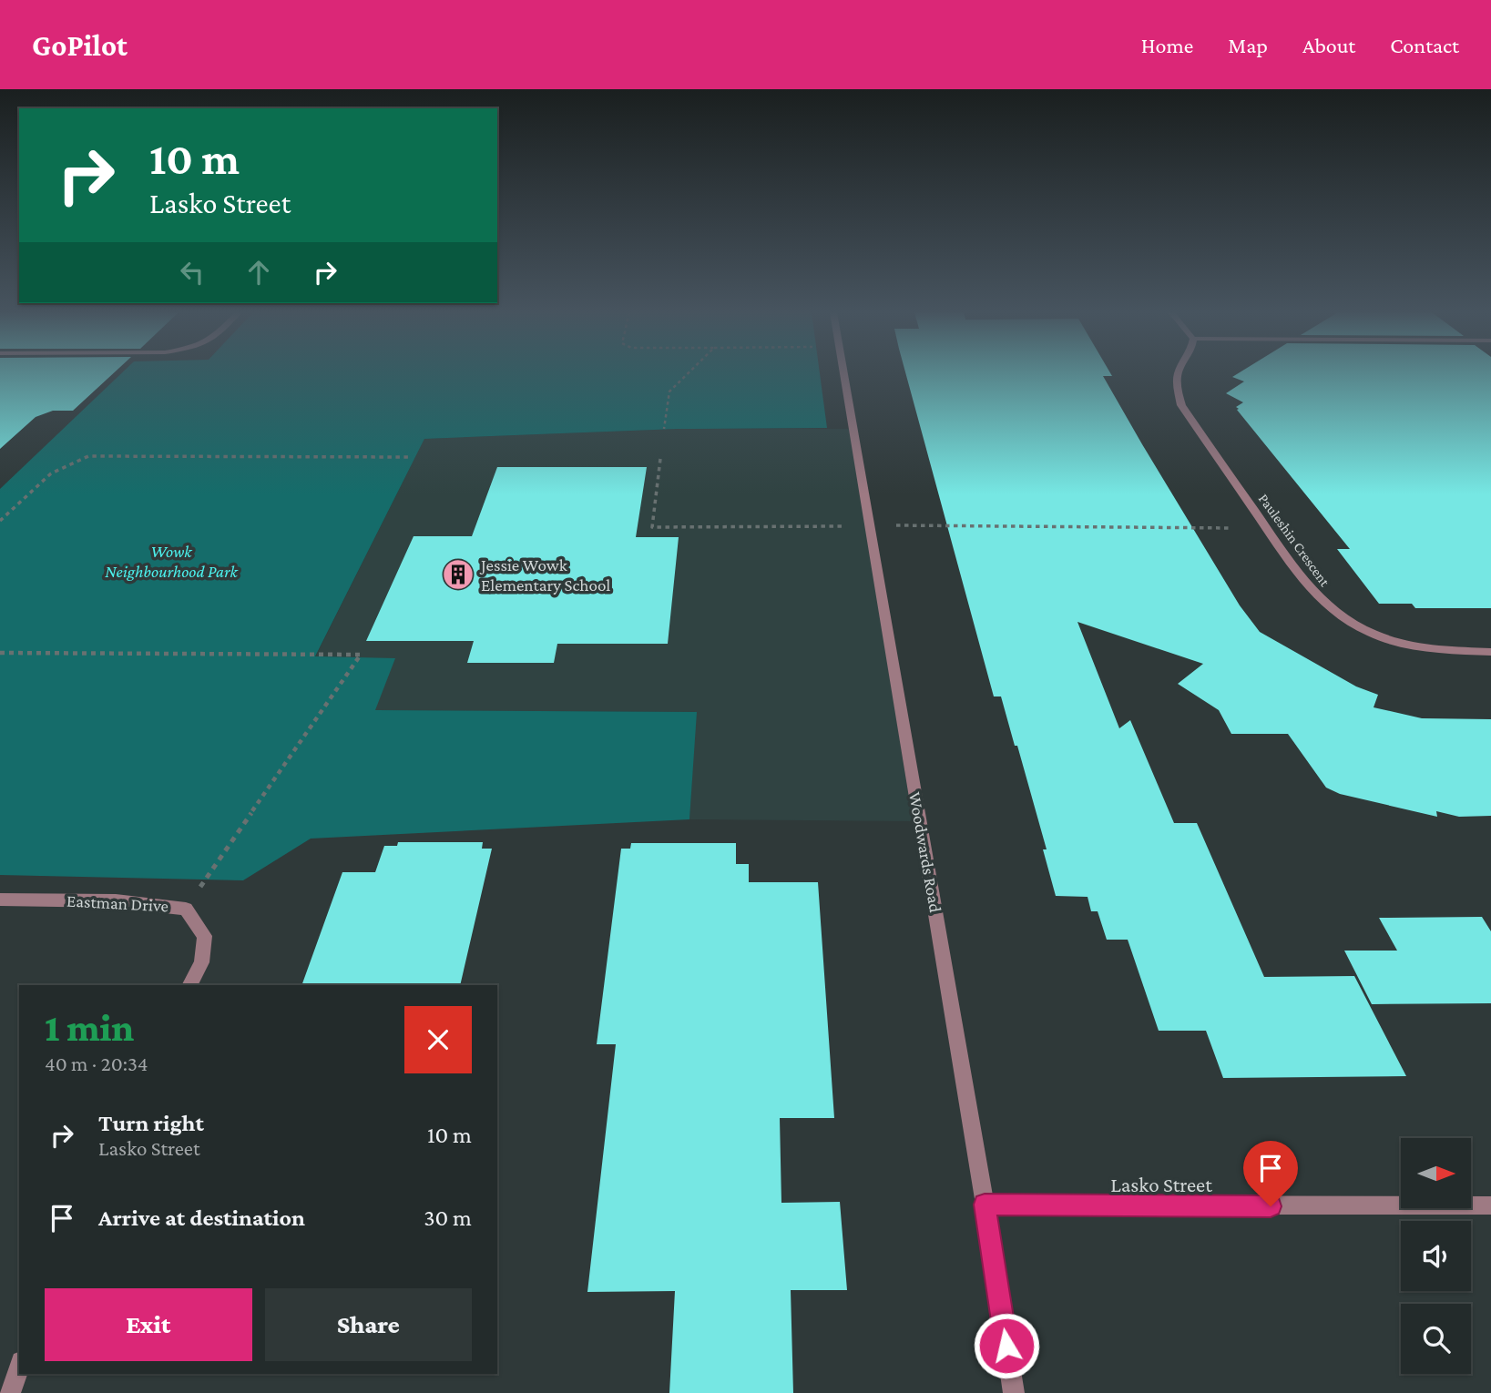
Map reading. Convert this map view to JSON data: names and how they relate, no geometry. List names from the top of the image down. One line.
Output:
{"streets":{"street":["Pauleshin Crescent","Woodwards Road","Eastman Drive","Lasko Street"]},"crossings":[["Woodwards Road","Lasko Street"]],"parks":["Wowk Neighbourhood Park"],"places":{"building":["Jessie Wowk Elementary School"]},"north":"right","page":{"header":"GoPilot","nav":["Home","Map","About","Contact"],"turn":["10 m","Lasko Street"],"heading":["1 min","40 m · 20:34"],"list":[{"name":"Turn right","note":"Lasko Street","value":"10 m"},{"name":"Arrive at destination","value":"30 m"}],"buttons":["Exit","Share"]}}
